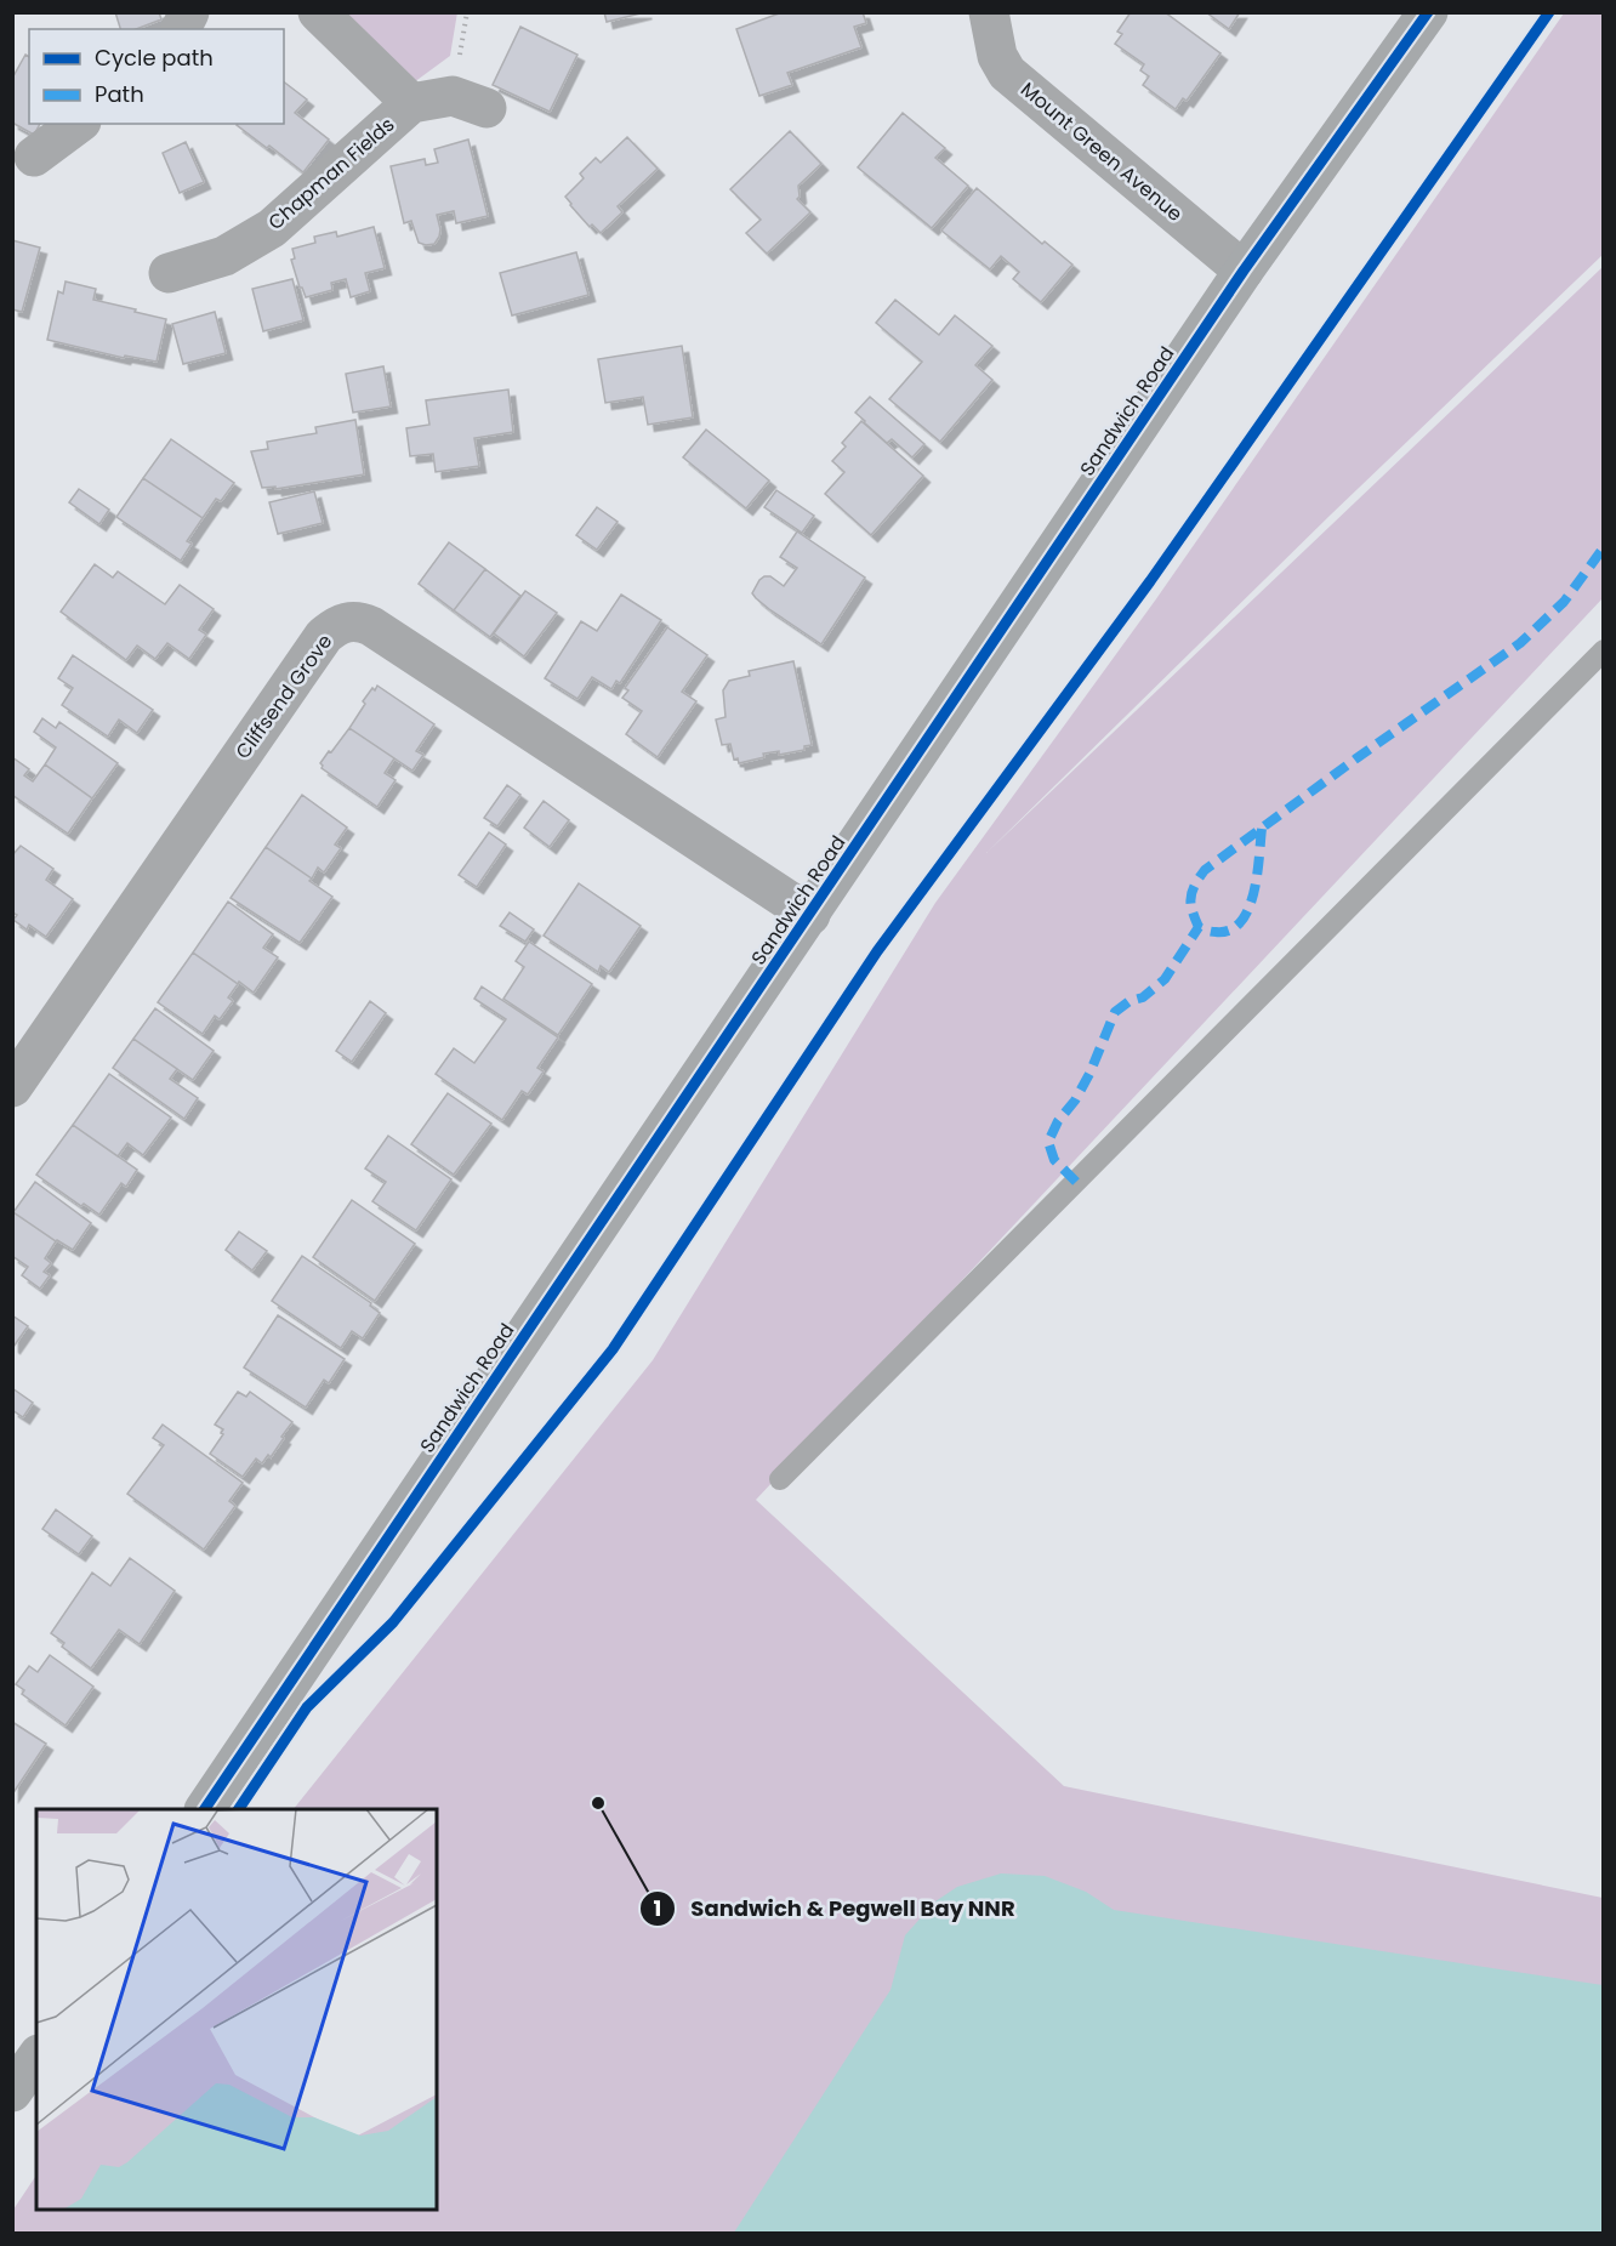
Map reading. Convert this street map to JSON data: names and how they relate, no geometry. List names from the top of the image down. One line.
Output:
{"streets":{"street":["Mount Green Avenue","Chapman Fields","Sandwich Road","Cliffsend Grove"]},"crossings":[["Mount Green Avenue","Sandwich Road"],["Sandwich Road","Cliffsend Grove"]],"places":["Sandwich & Pegwell Bay NNR"],"legend":["Cycle path","Path"]}
